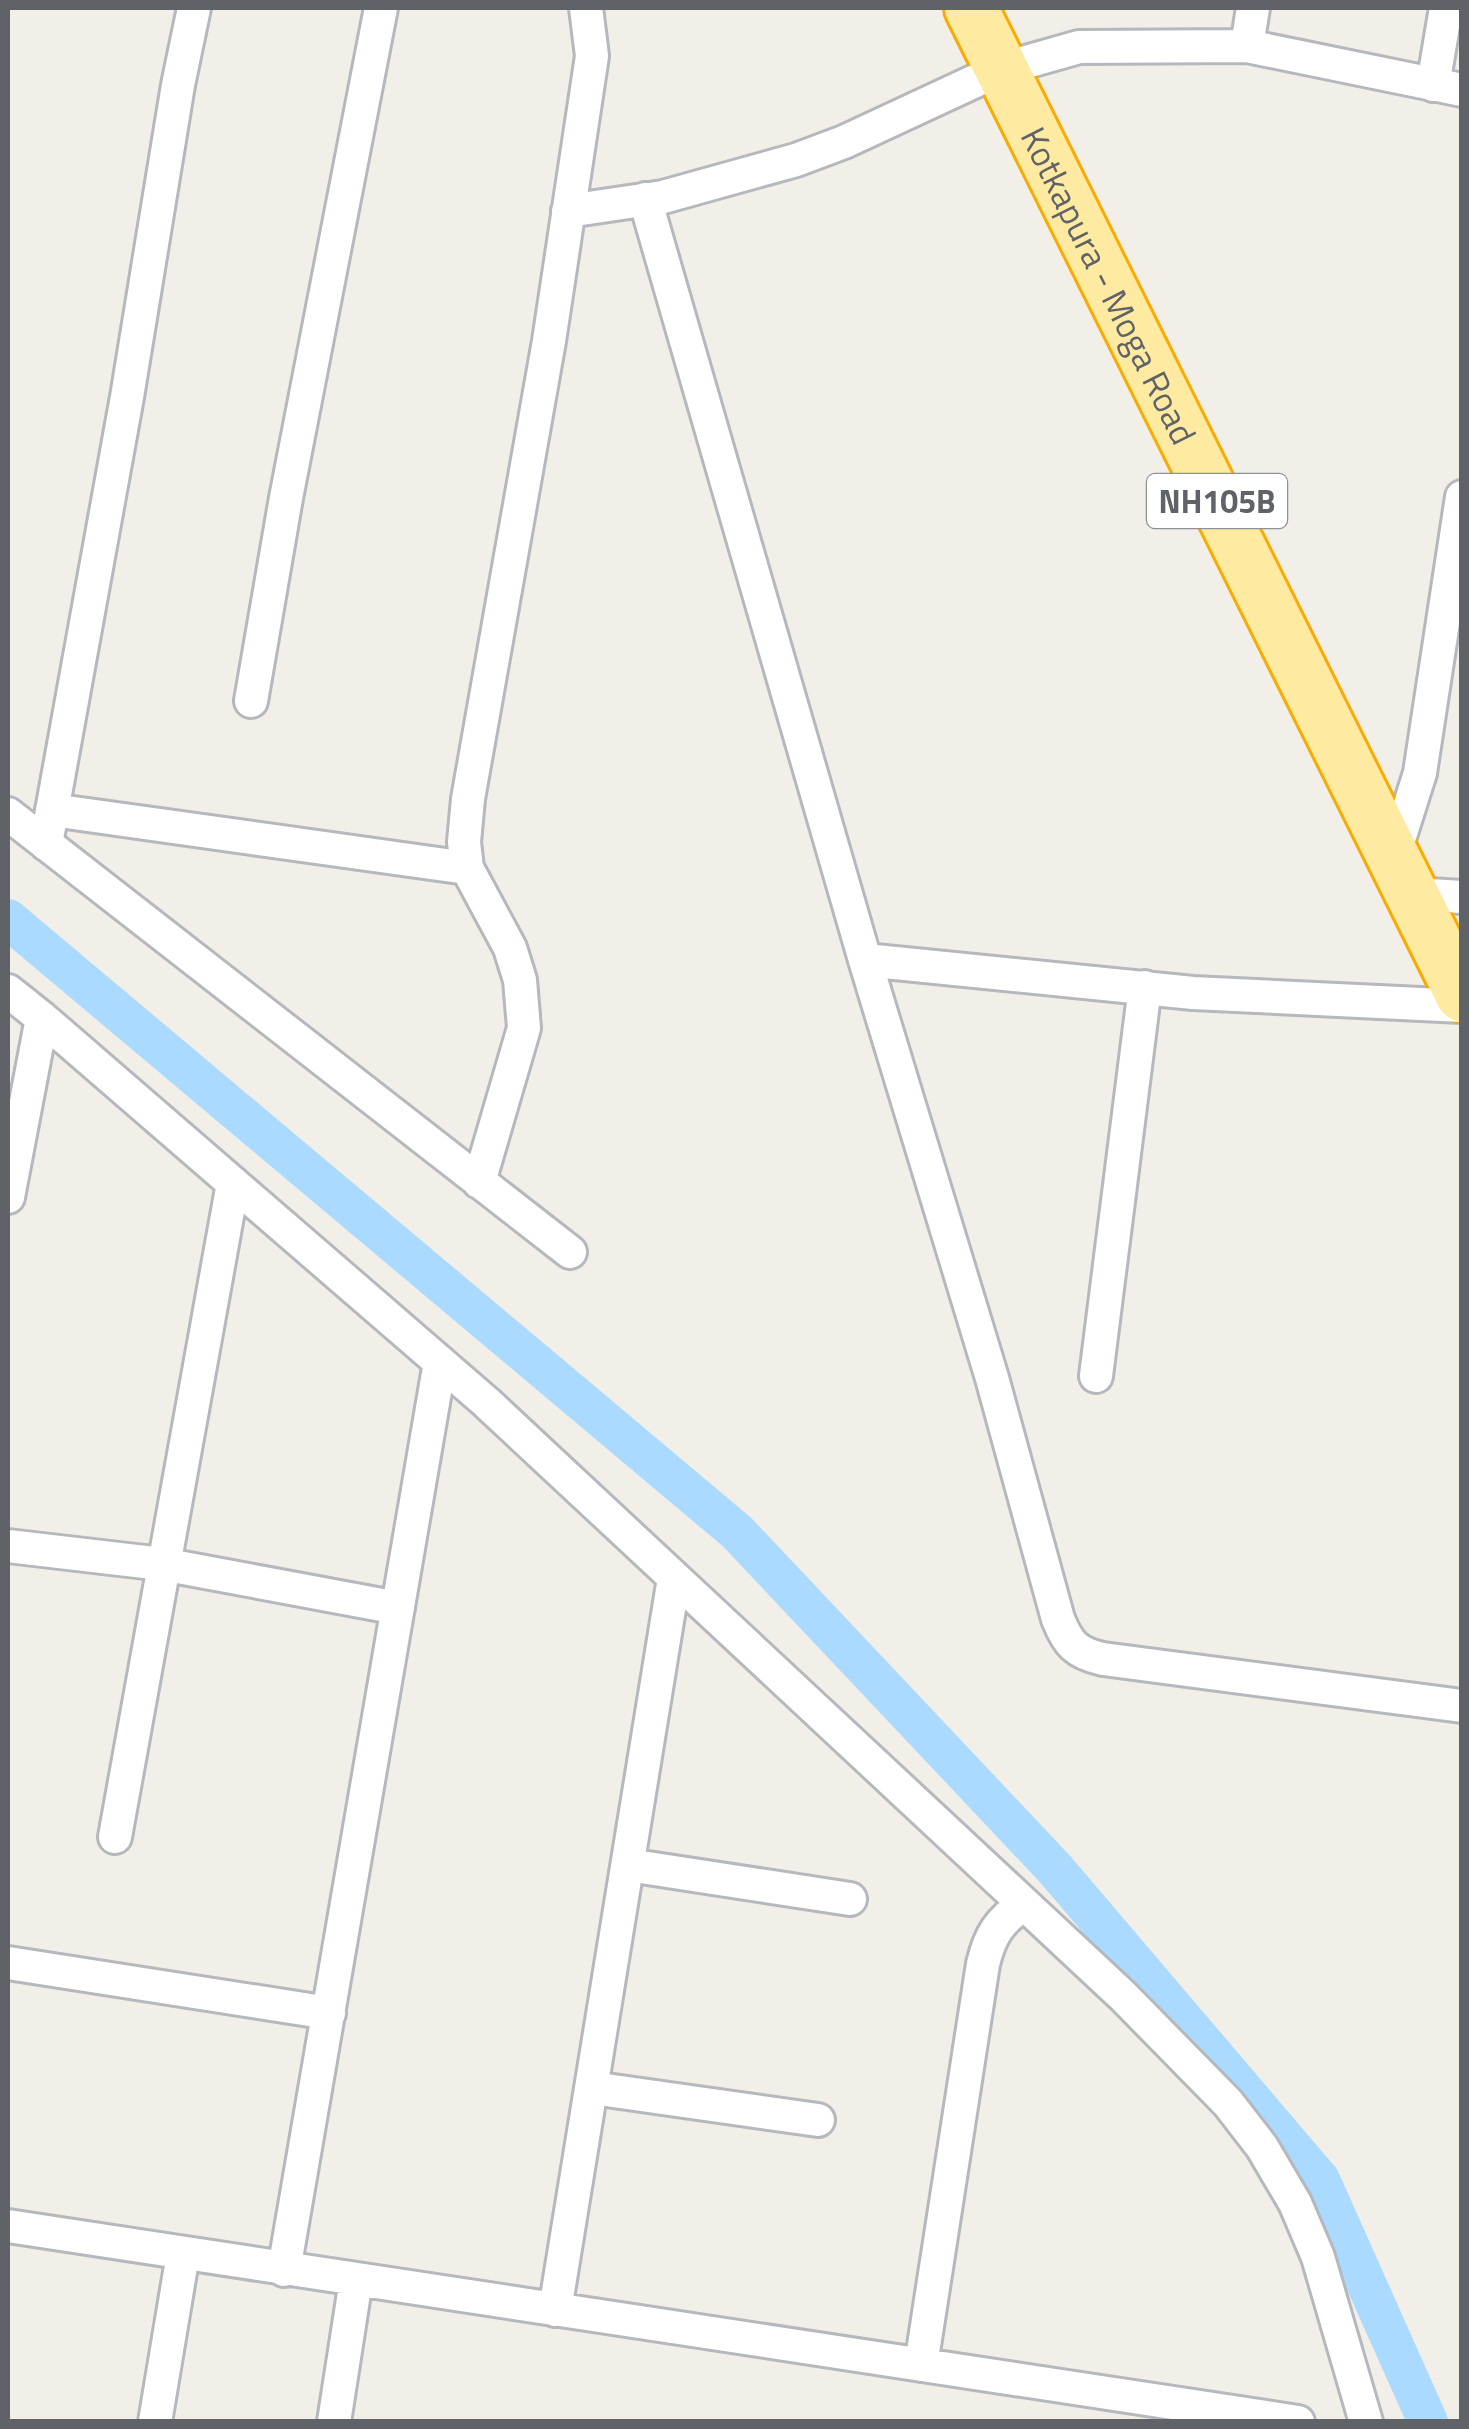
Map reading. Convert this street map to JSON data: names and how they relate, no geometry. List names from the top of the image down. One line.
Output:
{"streets":{"highway":["Kotkapura - Moga Road","NH105B"]}}
